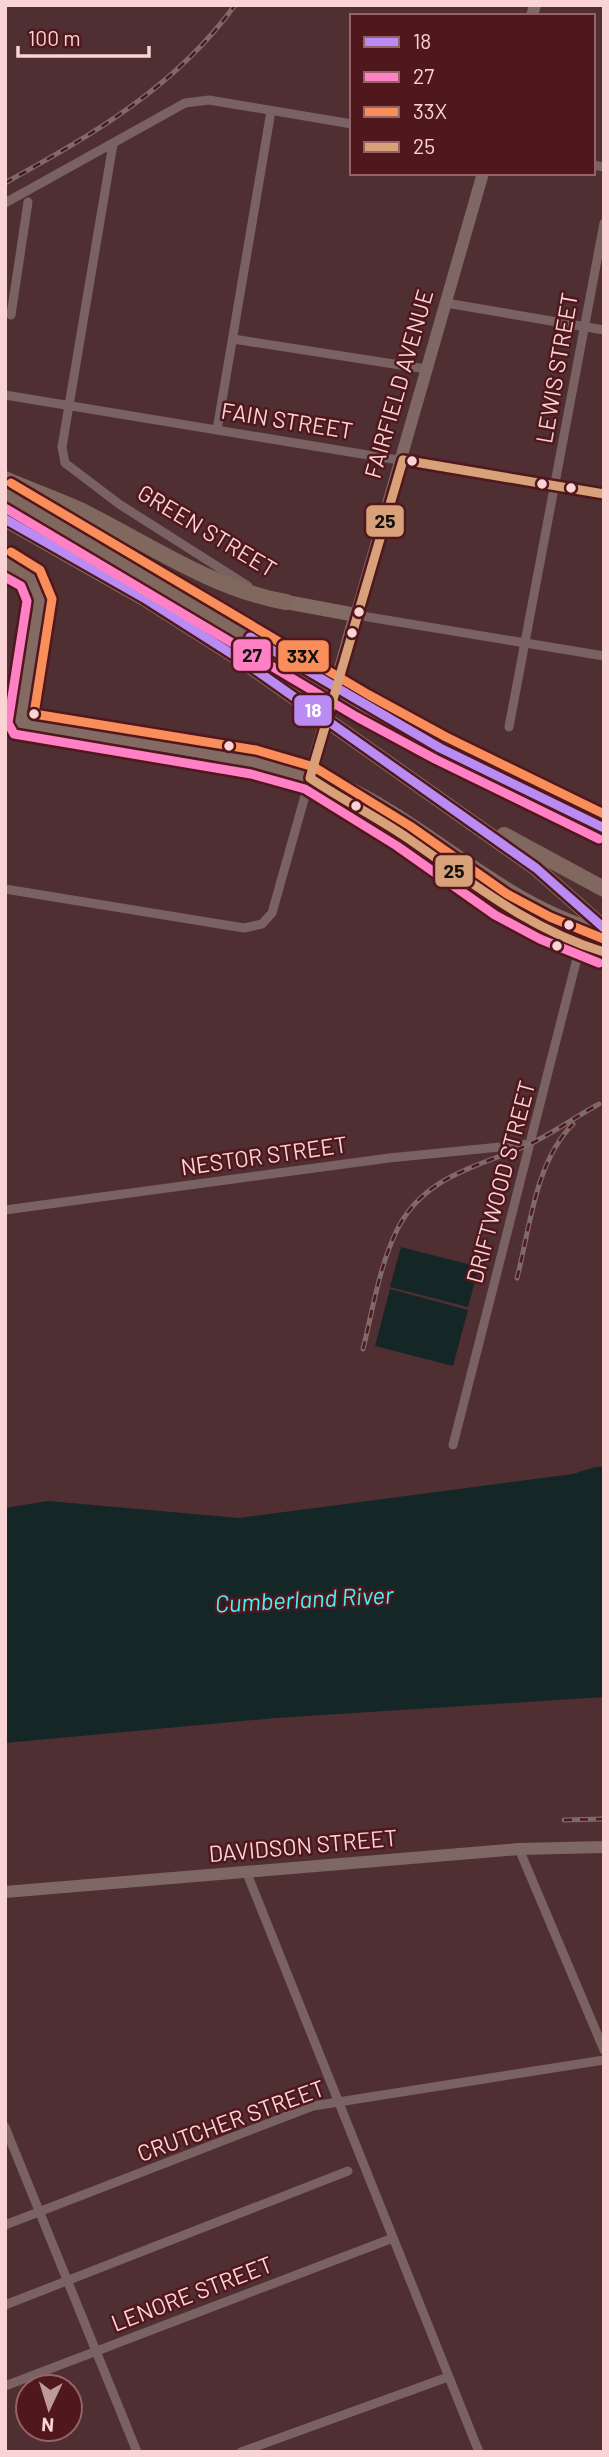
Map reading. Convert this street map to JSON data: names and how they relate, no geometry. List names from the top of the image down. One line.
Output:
{"streets":{"main road":["FAIRFIELD AVENUE","GREEN STREET"],"street":["LEWIS STREET","FAIN STREET","NESTOR STREET","DRIFTWOOD STREET","DAVIDSON STREET","CRUTCHER STREET","LENORE STREET"]},"crossings":[["LEWIS STREET","FAIN STREET"],["LEWIS STREET","GREEN STREET"],["FAIRFIELD AVENUE","FAIN STREET"],["FAIRFIELD AVENUE","GREEN STREET"],["FAIN STREET","GREEN STREET"],["NESTOR STREET","DRIFTWOOD STREET"]],"water":["Cumberland River"],"lines":["transit line 25","transit line 33X","transit line 27","transit line 18"],"legend":["18","27","33X","25"],"scale_bar":"100 m","north":"bottom"}
